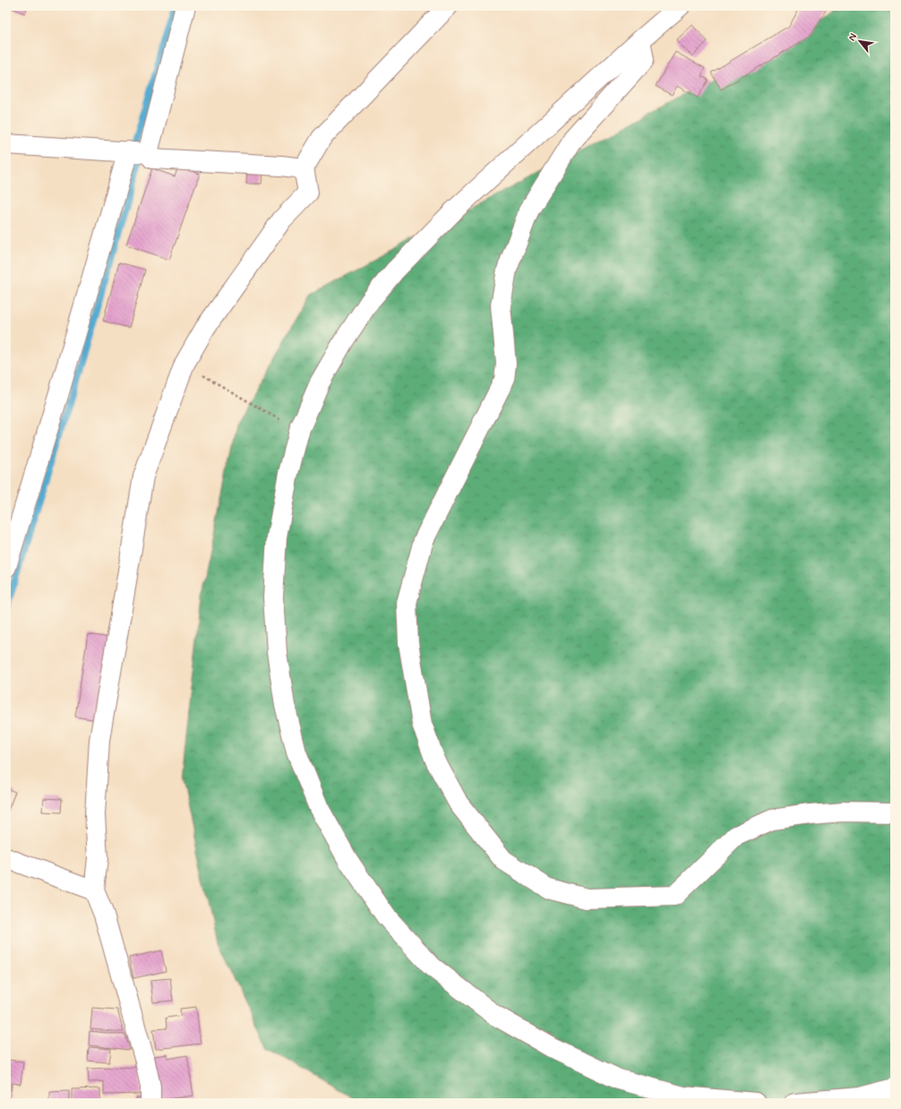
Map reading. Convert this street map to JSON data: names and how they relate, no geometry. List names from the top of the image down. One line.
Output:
{"north":"top left"}
